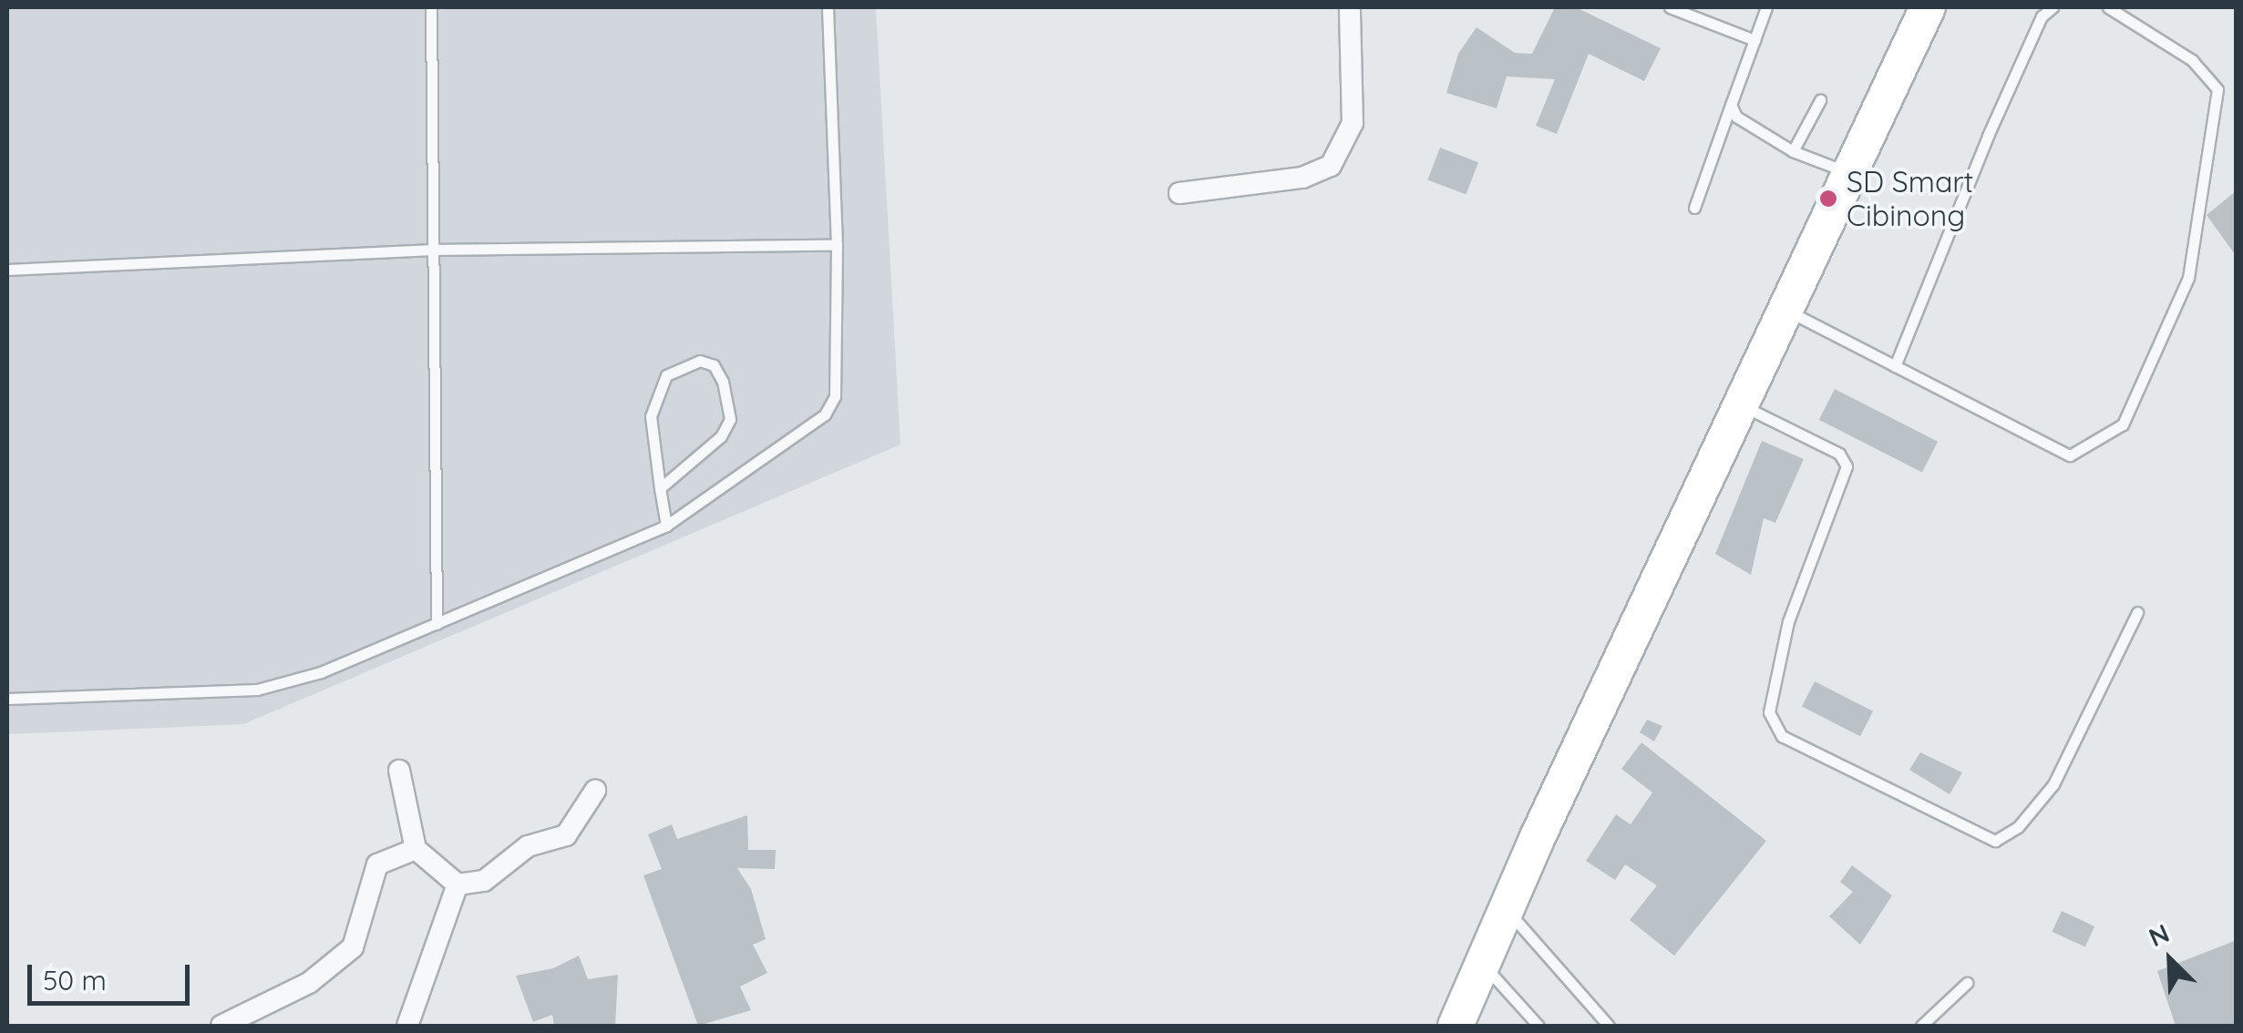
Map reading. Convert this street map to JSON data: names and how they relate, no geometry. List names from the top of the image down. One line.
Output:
{"places":["SD Smart Cibinong"],"scale_bar":"50 m","north":"top left"}
